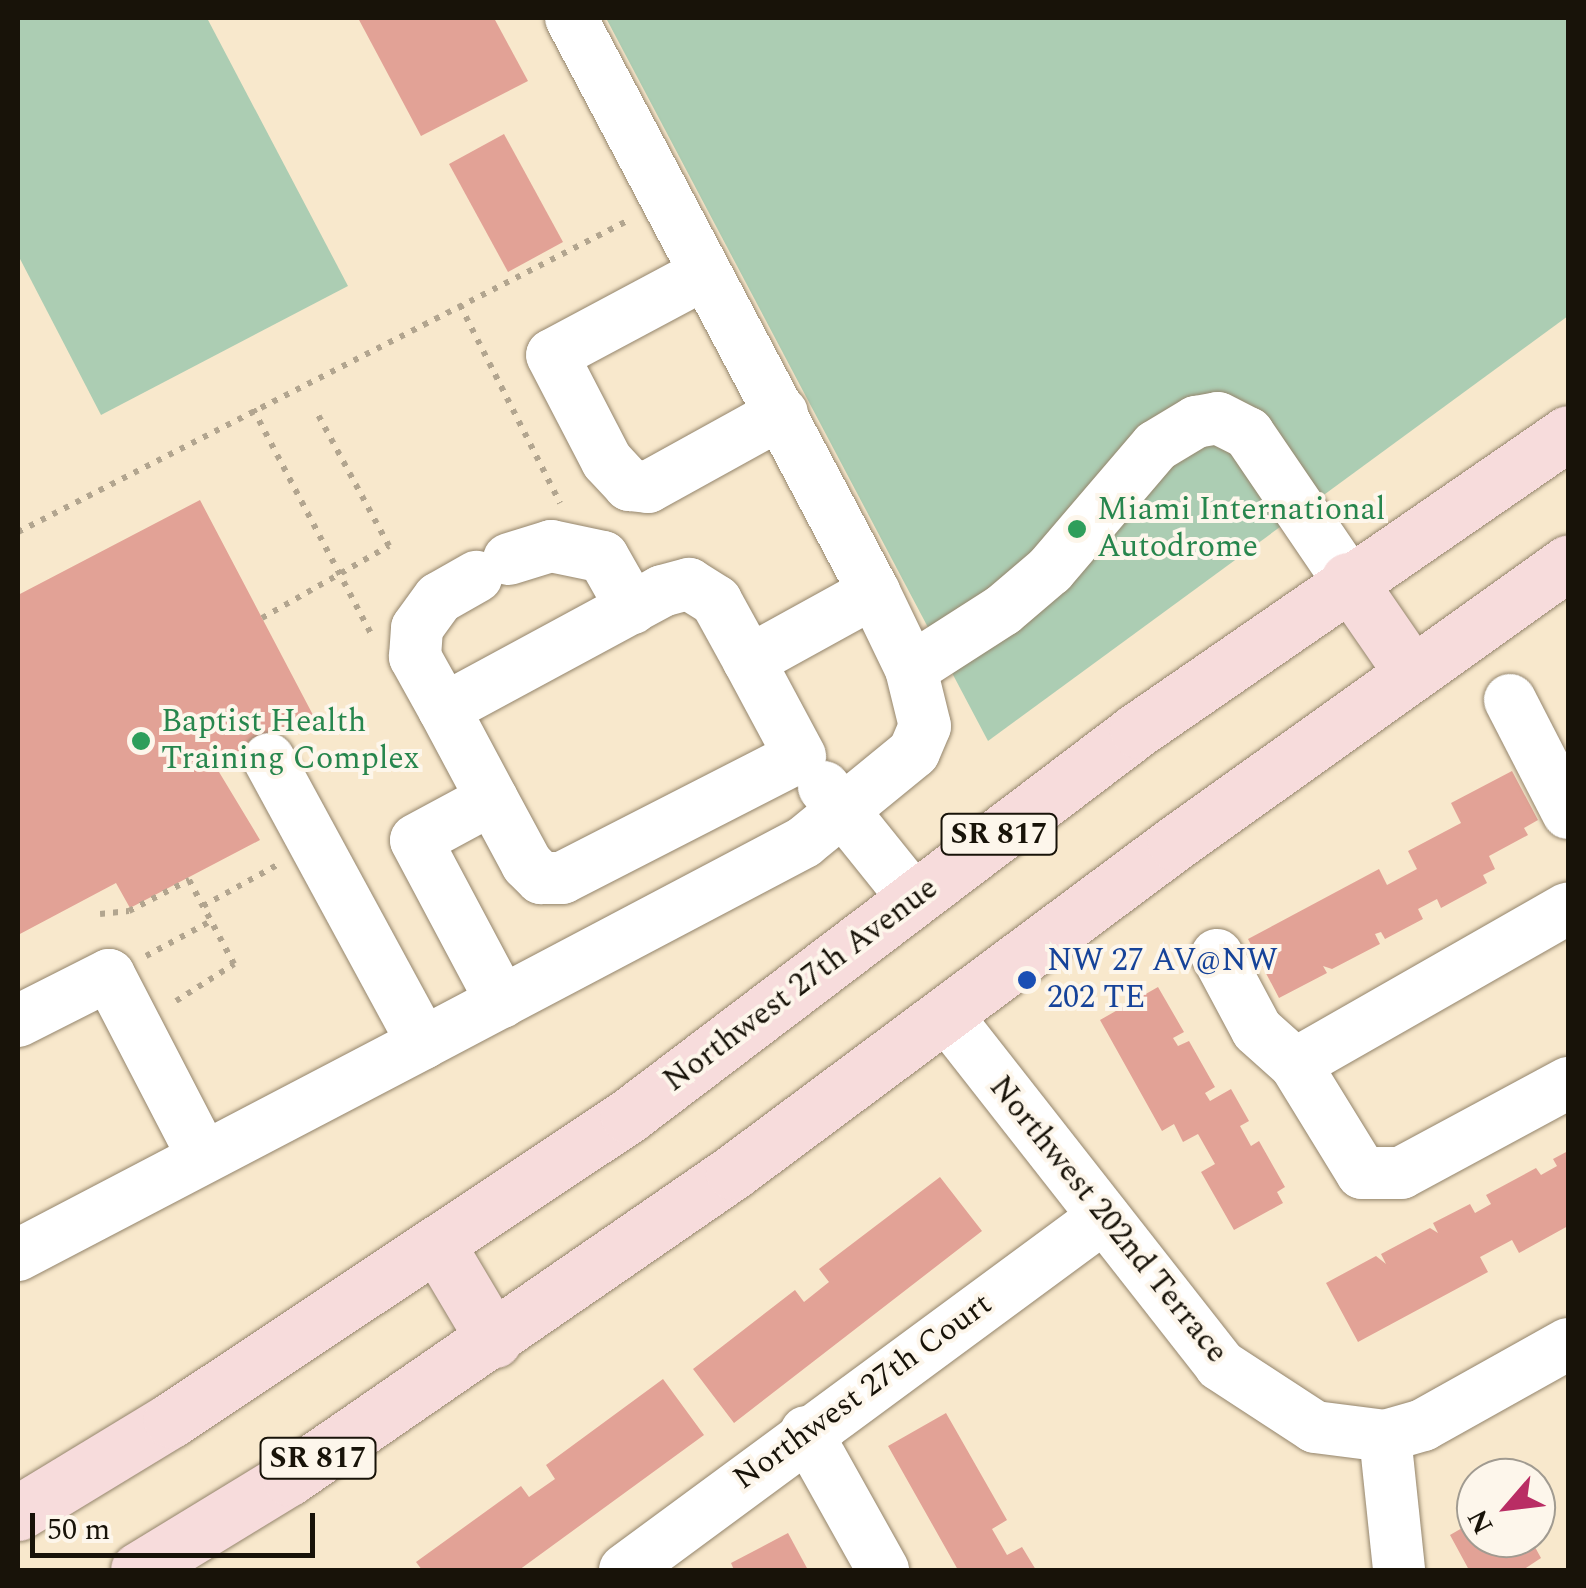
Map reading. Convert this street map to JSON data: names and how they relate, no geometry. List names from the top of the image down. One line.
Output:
{"streets":{"main road":["SR 817","Northwest 27th Avenue"],"street":["Northwest 202nd Terrace","Northwest 27th Court"]},"crossings":[["SR 817","Northwest 202nd Terrace"],["Northwest 202nd Terrace","Northwest 27th Court"]],"places":["Miami International Autodrome","Baptist Health Training Complex","NW 27 AV@NW 202 TE"],"scale_bar":"50 m","north":"bottom left"}
